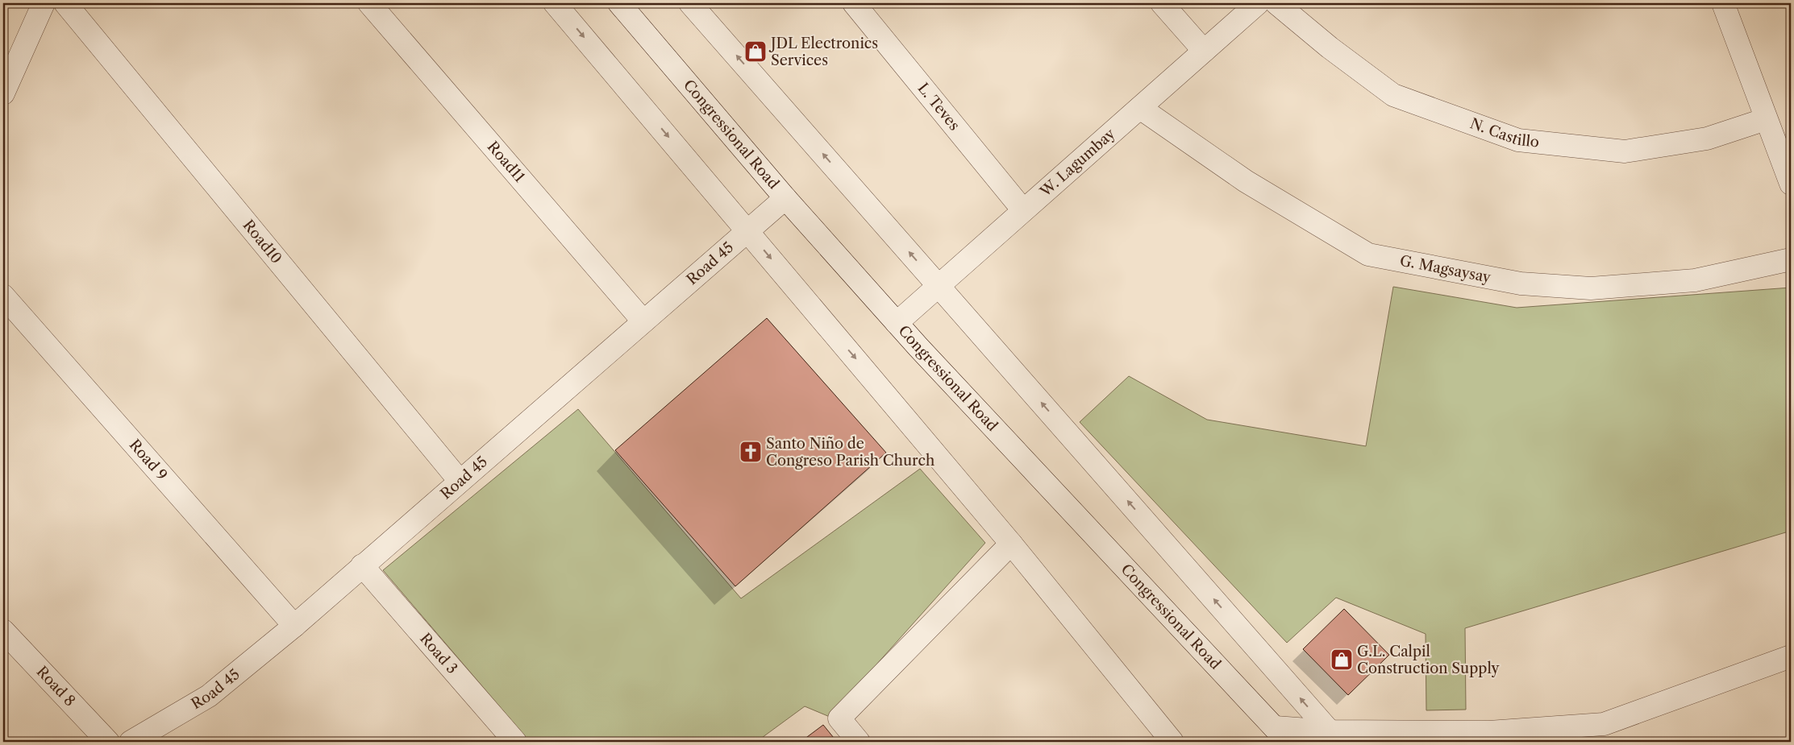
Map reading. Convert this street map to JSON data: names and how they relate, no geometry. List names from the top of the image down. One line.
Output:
{"streets":{"street":["L. Teves","N. Castillo","Congressional Road","Road11","W. Lagumbay","Road10","Road 45","G. Magsaysay","Road 9","Road 3","Road 8"]},"crossings":[["L. Teves","W. Lagumbay"],["Congressional Road","W. Lagumbay"],["Congressional Road","Road 45"],["Road11","Road 45"],["W. Lagumbay","G. Magsaysay"],["Road10","Road 45"],["Road 45","Road 9"],["Road 45","Road 3"]],"places":{"shop":["JDL Electronics Services","G.L. Calpil Construction Supply"],"church":["Santo Niño de Congreso Parish Church"]}}
